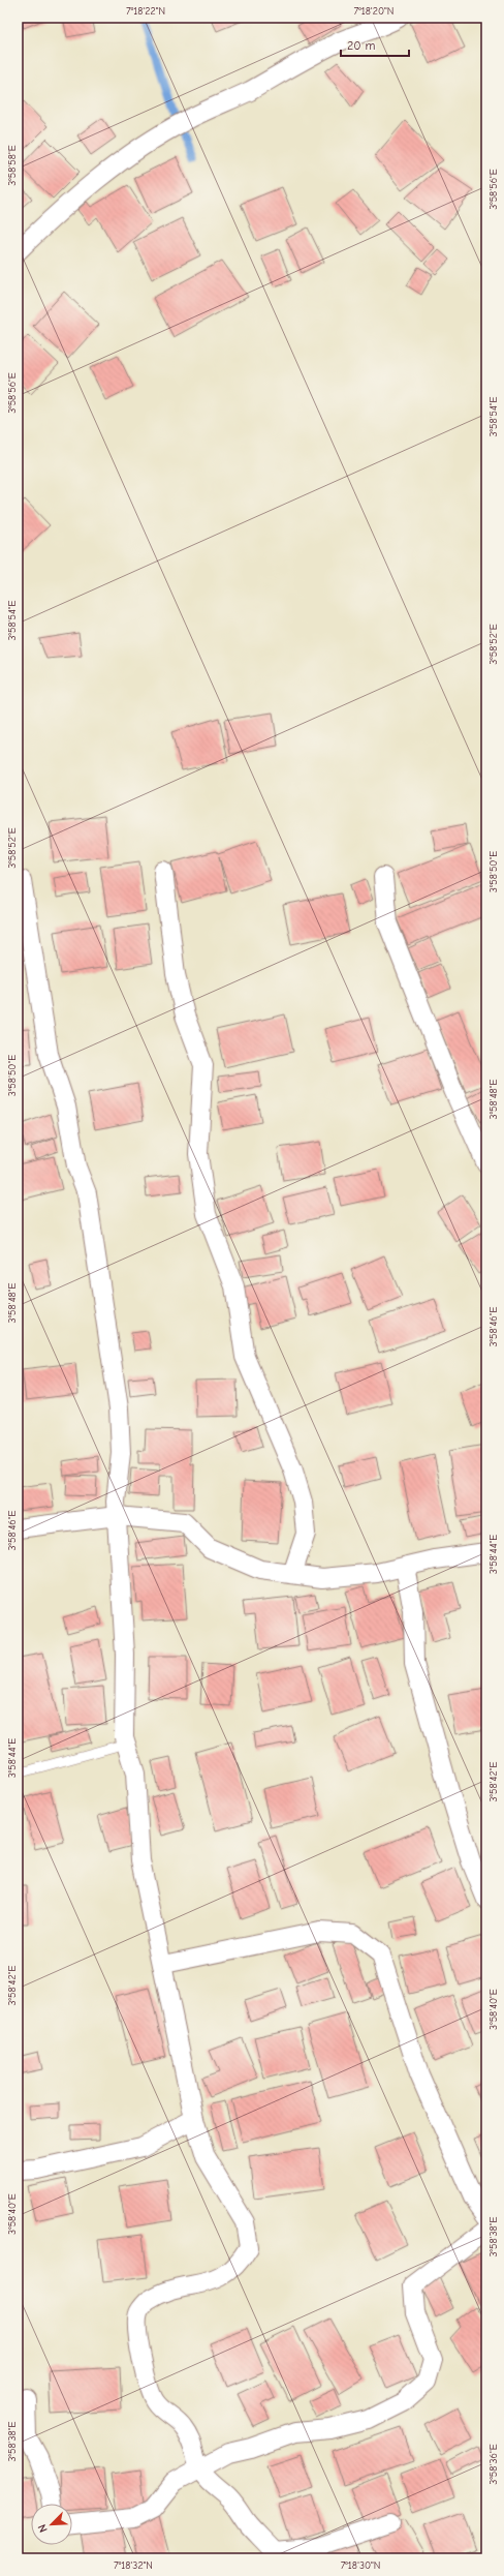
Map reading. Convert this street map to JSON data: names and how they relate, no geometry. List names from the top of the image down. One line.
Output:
{"scale_bar":"20 m","north":"bottom left","coordinates":["7°18'22\"N","7°18'20\"N","3°58'58\"E","3°58'56\"E","3°58'54\"E","3°58'52\"E","3°58'50\"E","3°58'48\"E","3°58'46\"E","3°58'44\"E","3°58'42\"E","3°58'40\"E","3°58'38\"E","3°58'36\"E","7°18'32\"N","7°18'30\"N"]}
